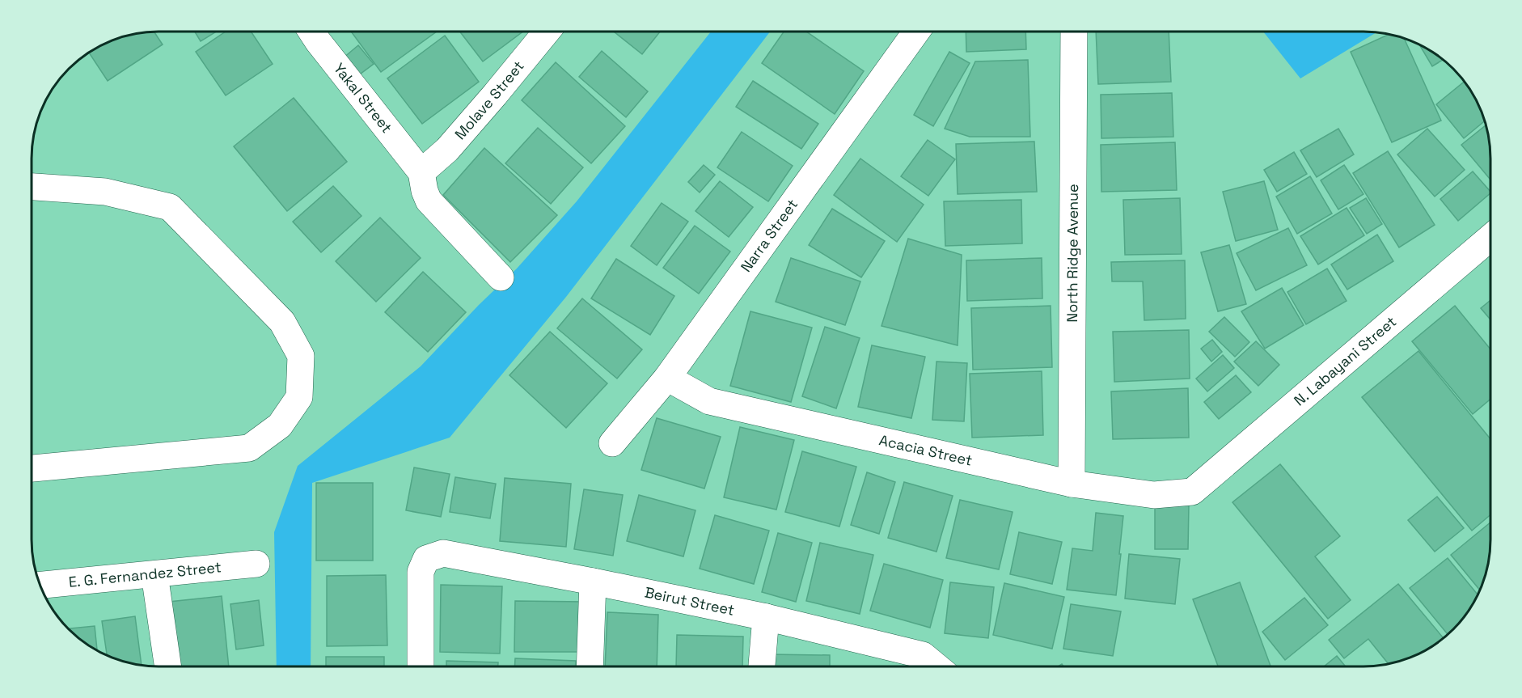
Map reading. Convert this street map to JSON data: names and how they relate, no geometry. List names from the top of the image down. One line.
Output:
{"streets":{"street":["Yakal Street","Molave Street","Narra Street","North Ridge Avenue","N. Labayani Street","Acacia Street","E. G. Fernandez Street","Beirut Street"]},"crossings":[["Yakal Street","Molave Street"],["Narra Street","Acacia Street"],["North Ridge Avenue","Acacia Street"],["N. Labayani Street","Acacia Street"]]}
